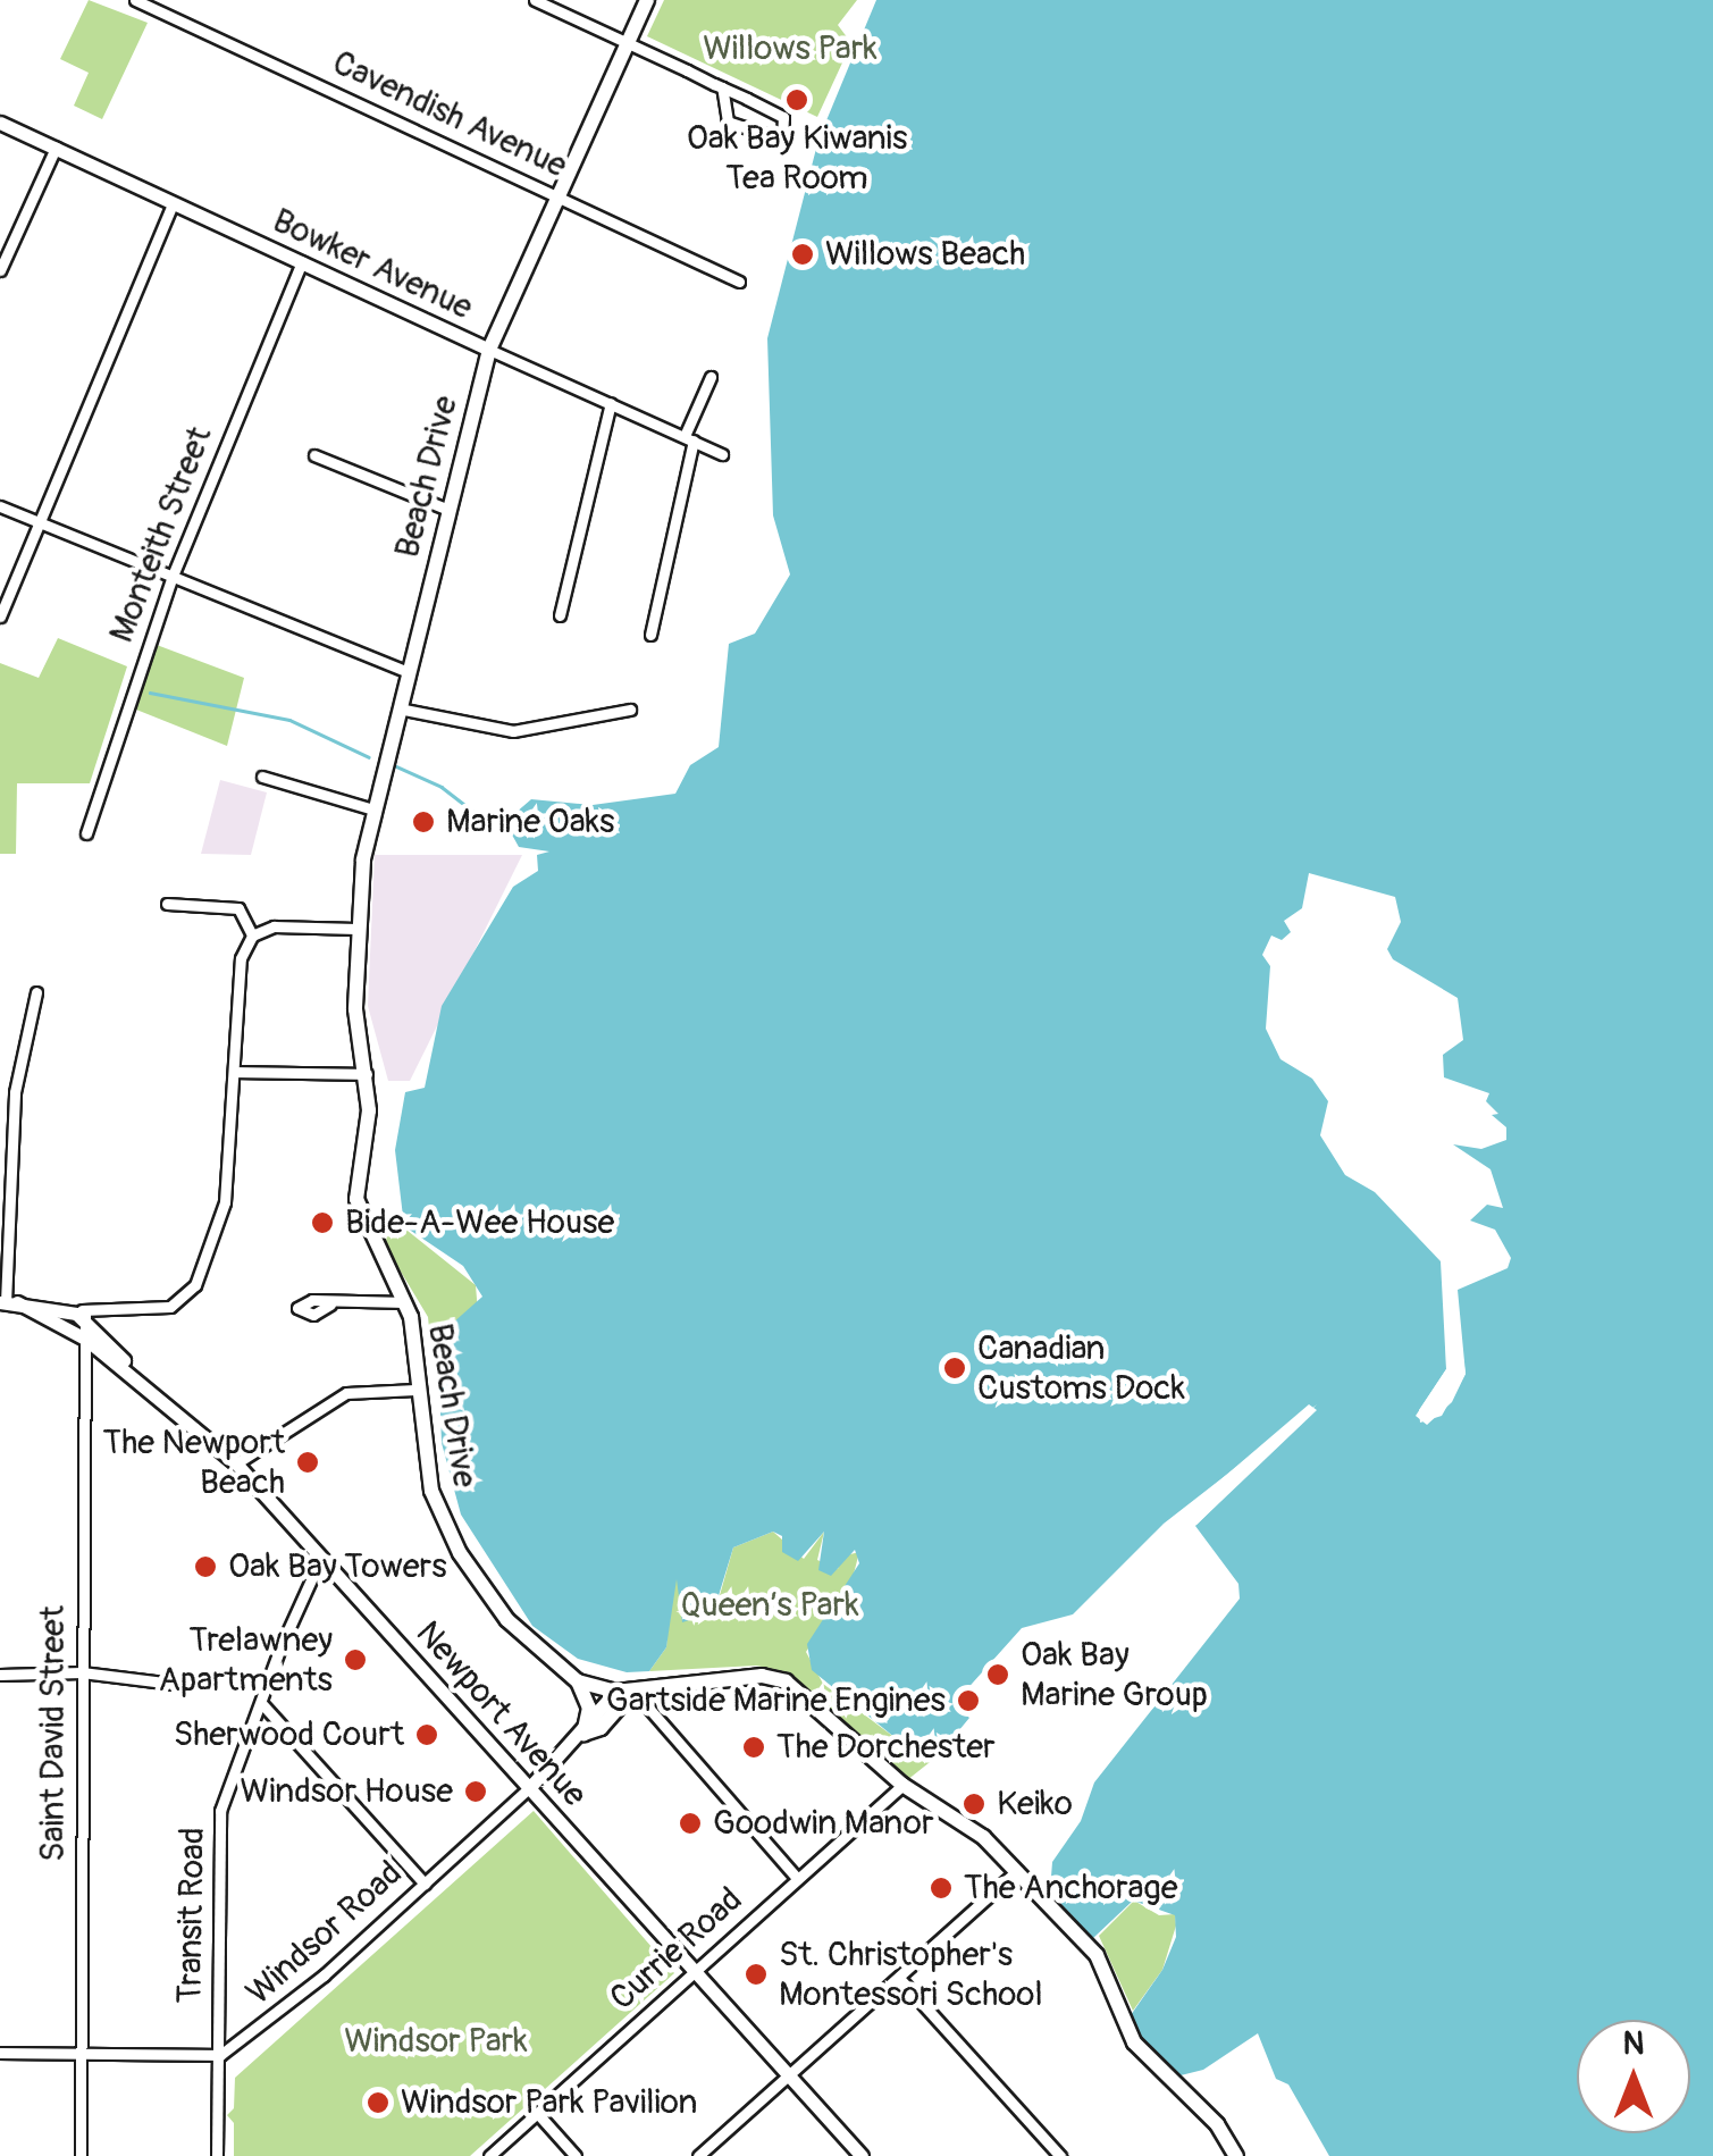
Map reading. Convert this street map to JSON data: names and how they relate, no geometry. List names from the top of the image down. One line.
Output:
{"streets":{"main road":["Beach Drive"],"street":["Cavendish Avenue","Bowker Avenue","Monteith Street","Newport Avenue","Saint David Street","Transit Road","Windsor Road","Currie Road"]},"crossings":[["Cavendish Avenue","Beach Drive"],["Bowker Avenue","Beach Drive"],["Bowker Avenue","Monteith Street"],["Beach Drive","Windsor Road"],["Beach Drive","Currie Road"],["Newport Avenue","Saint David Street"],["Newport Avenue","Transit Road"],["Newport Avenue","Windsor Road"],["Newport Avenue","Currie Road"],["Transit Road","Windsor Road"]],"parks":["Willows Park","Queen’s Park","Windsor Park"],"places":["Oak Bay Kiwanis Tea Room","Willows Beach","Marine Oaks","Bide-A-Wee House","Canadian Customs Dock","The Newport Beach","Oak Bay Towers","Trelawney Apartments","Oak Bay Marine Group","Gartside Marine Engines","Sherwood Court","The Dorchester","Windsor House","Keiko","Goodwin Manor","The Anchorage","St. Christopher's Montessori School","Windsor Park Pavilion"],"north":"top"}
